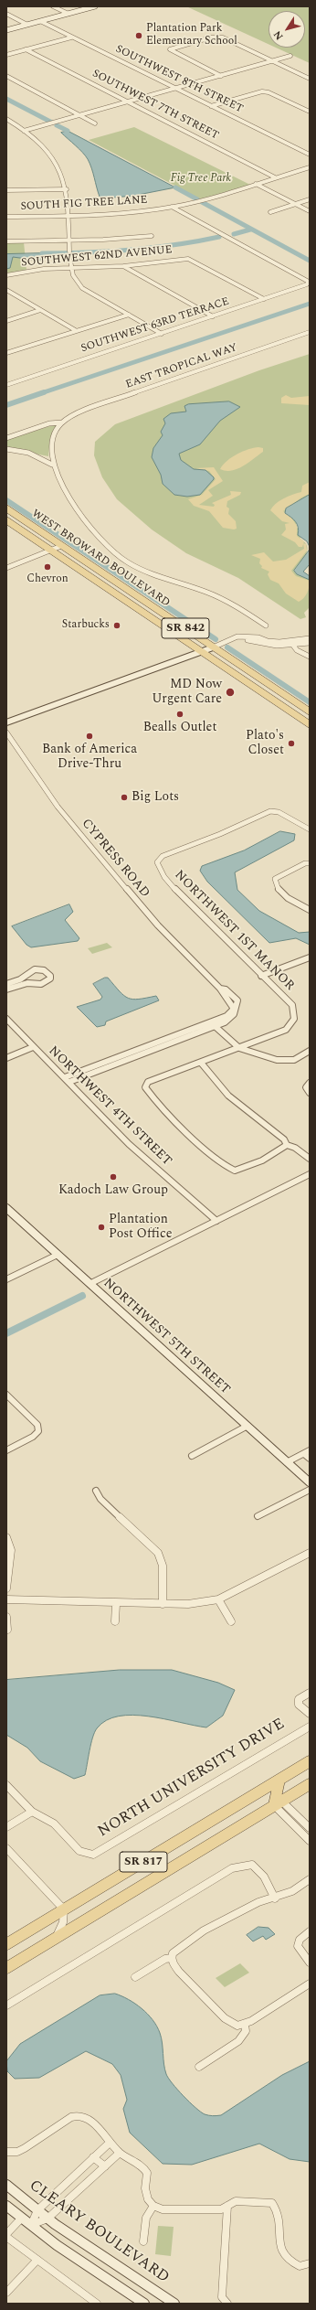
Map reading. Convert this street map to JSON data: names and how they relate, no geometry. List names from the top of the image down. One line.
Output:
{"streets":{"main road":["WEST BROWARD BOULEVARD","SR 842","SR 817"],"street":["SOUTHWEST 8TH STREET","SOUTHWEST 7TH STREET","SOUTH FIG TREE LANE","SOUTHWEST 62ND AVENUE","SOUTHWEST 63RD TERRACE","EAST TROPICAL WAY","CYPRESS ROAD","NORTHWEST 1ST MANOR","NORTHWEST 4TH STREET","NORTHWEST 5TH STREET","NORTH UNIVERSITY DRIVE","CLEARY BOULEVARD"]},"crossings":[["SOUTHWEST 7TH STREET","SOUTH FIG TREE LANE"],["SOUTHWEST 62ND AVENUE","SOUTHWEST 63RD TERRACE"],["CYPRESS ROAD","NORTHWEST 4TH STREET"]],"parks":["Fig Tree Park"],"places":["Plantation Park Elementary School","Chevron","Starbucks","MD Now Urgent Care","Bealls Outlet","Bank of America Drive-Thru","Plato's Closet","Big Lots","Kadoch Law Group","Plantation Post Office"],"north":"bottom left"}
